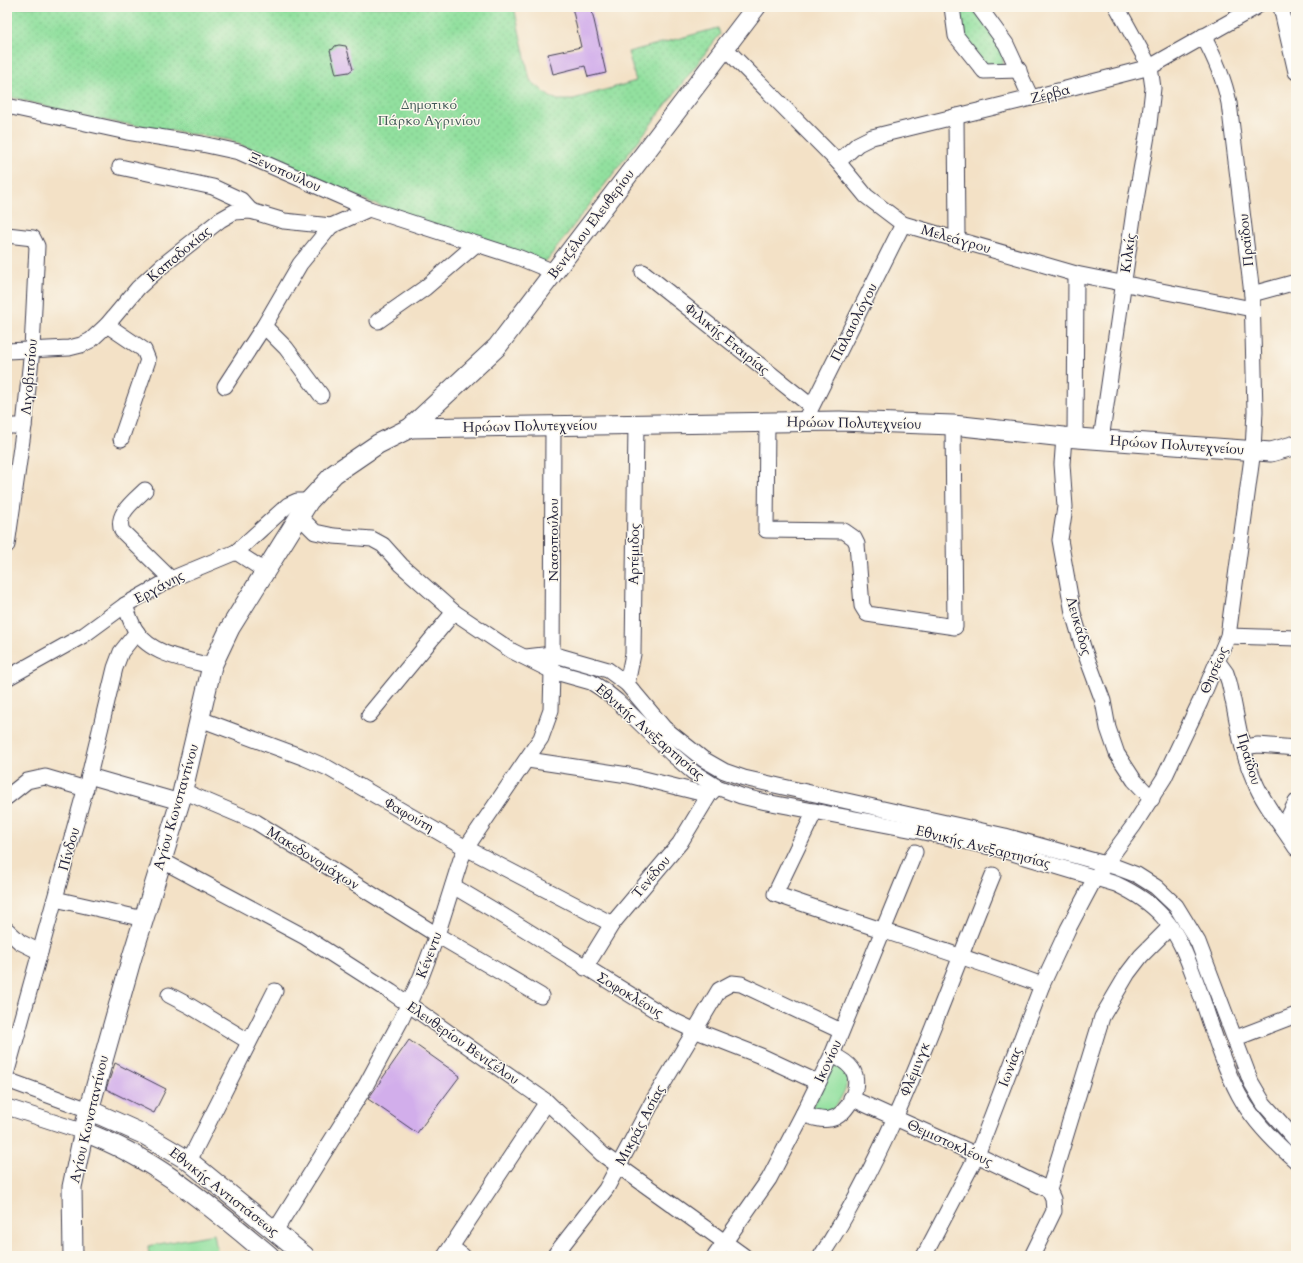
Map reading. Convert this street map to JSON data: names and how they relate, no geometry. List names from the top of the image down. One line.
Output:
{"streets":{"main road":["Βενιζέλου Ελευθερίου","Ηρώων Πολυτεχνείου","Αγίου Κωνσταντίνου","Εθνικής Αντιστάσεως"],"street":["Ζέρβα","Ξενοπούλου","Μελεάγρου","Πραϊδου","Κιλκίς","Καπαδοκίας","Παλαιολόγου","Φιλικής Εταιρίας","Λιγοβιτσίου","Νασοπούλου","Αρτέμιδος","Εργάνης","Λευκάδος","Θησέως","Εθνικής Ανεξαρτησίας","Φαφούτη","Πίνδου","Μακεδονομάχων","Τενέδου","Κένεντυ","Σοφοκλέους","Ελευθερίου Βενιζέλου","Ικονίου","Ιωνίας","Φλέμινγκ","Μικράς Ασίας","Θεμιστοκλέους"]},"crossings":[["Ζέρβα","Μελεάγρου"],["Ζέρβα","Πραϊδου"],["Ζέρβα","Κιλκίς"],["Ξενοπούλου","Βενιζέλου Ελευθερίου"],["Βενιζέλου Ελευθερίου","Μελεάγρου"],["Βενιζέλου Ελευθερίου","Ηρώων Πολυτεχνείου"],["Βενιζέλου Ελευθερίου","Αγίου Κωνσταντίνου"],["Μελεάγρου","Πραϊδου"],["Μελεάγρου","Κιλκίς"],["Μελεάγρου","Παλαιολόγου"],["Μελεάγρου","Λευκάδος"],["Πραϊδου","Ηρώων Πολυτεχνείου"],["Πραϊδου","Θησέως"],["Κιλκίς","Ηρώων Πολυτεχνείου"],["Καπαδοκίας","Λιγοβιτσίου"],["Παλαιολόγου","Φιλικής Εταιρίας"],["Παλαιολόγου","Ηρώων Πολυτεχνείου"],["Φιλικής Εταιρίας","Ηρώων Πολυτεχνείου"],["Ηρώων Πολυτεχνείου","Νασοπούλου"],["Ηρώων Πολυτεχνείου","Αρτέμιδος"],["Ηρώων Πολυτεχνείου","Λευκάδος"],["Ηρώων Πολυτεχνείου","Θησέως"],["Ηρώων Πολυτεχνείου","Αγίου Κωνσταντίνου"],["Νασοπούλου","Εθνικής Ανεξαρτησίας"],["Νασοπούλου","Κένεντυ"],["Εργάνης","Εθνικής Ανεξαρτησίας"],["Εργάνης","Αγίου Κωνσταντίνου"],["Λευκάδος","Θησέως"],["Θησέως","Εθνικής Ανεξαρτησίας"],["Θησέως","Ιωνίας"],["Εθνικής Ανεξαρτησίας","Αγίου Κωνσταντίνου"],["Εθνικής Ανεξαρτησίας","Τενέδου"],["Εθνικής Ανεξαρτησίας","Κένεντυ"],["Εθνικής Ανεξαρτησίας","Ιωνίας"],["Αγίου Κωνσταντίνου","Φαφούτη"],["Αγίου Κωνσταντίνου","Μακεδονομάχων"],["Αγίου Κωνσταντίνου","Ελευθερίου Βενιζέλου"],["Αγίου Κωνσταντίνου","Εθνικής Αντιστάσεως"],["Φαφούτη","Τενέδου"],["Φαφούτη","Κένεντυ"],["Πίνδου","Μακεδονομάχων"],["Μακεδονομάχων","Κένεντυ"],["Τενέδου","Σοφοκλέους"],["Κένεντυ","Σοφοκλέους"],["Κένεντυ","Ελευθερίου Βενιζέλου"],["Κένεντυ","Εθνικής Αντιστάσεως"],["Σοφοκλέους","Ικονίου"],["Σοφοκλέους","Μικράς Ασίας"],["Ελευθερίου Βενιζέλου","Ικονίου"],["Ελευθερίου Βενιζέλου","Μικράς Ασίας"],["Ικονίου","Μικράς Ασίας"],["Ιωνίας","Θεμιστοκλέους"],["Φλέμινγκ","Θεμιστοκλέους"]],"parks":["Δημοτικό Πάρκο Αγρινίου"]}
